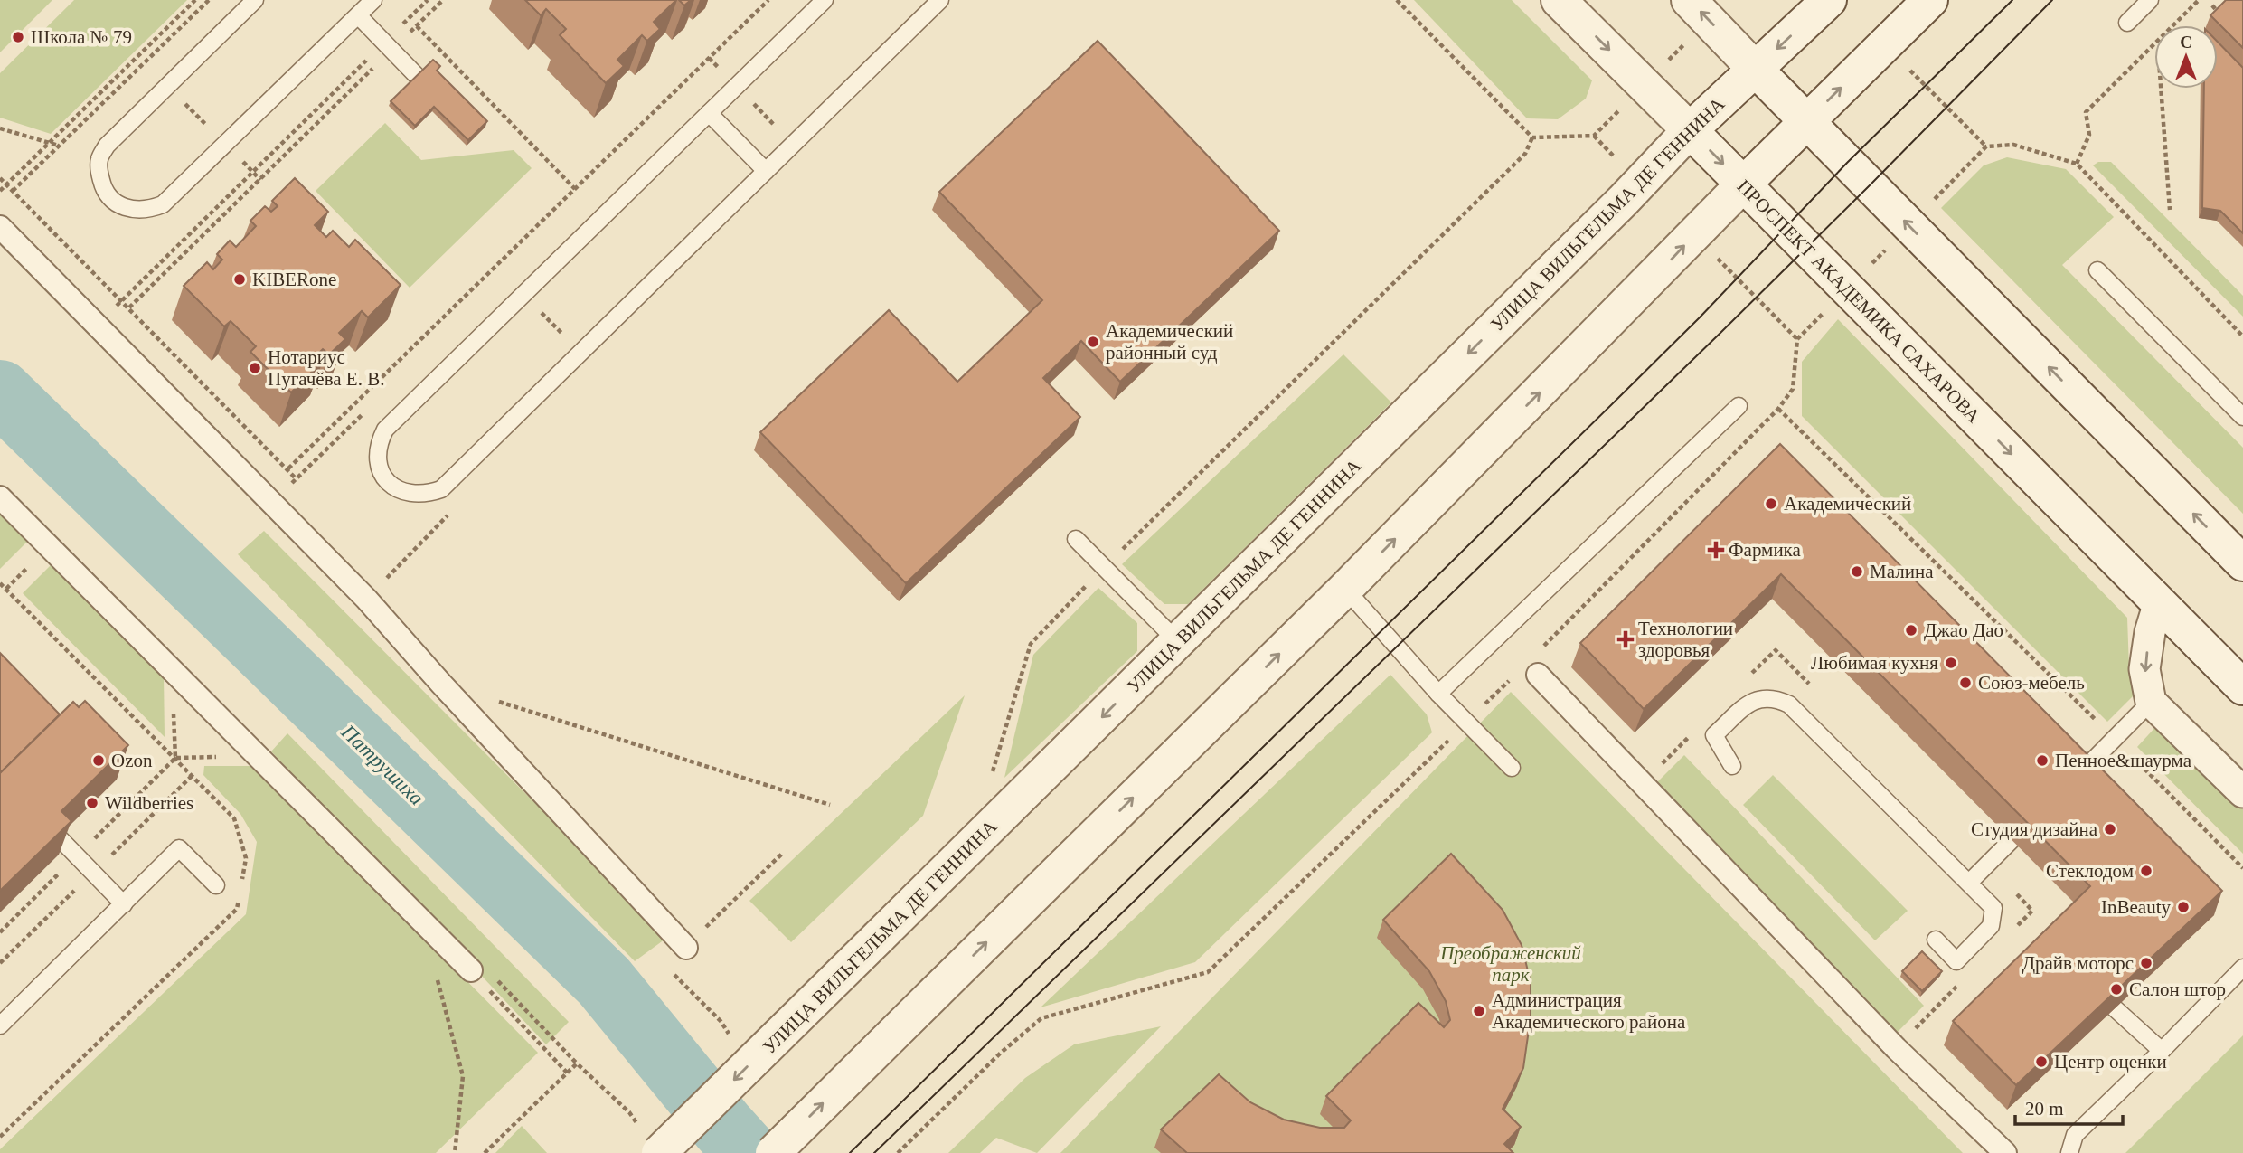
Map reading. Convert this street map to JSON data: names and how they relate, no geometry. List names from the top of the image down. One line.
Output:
{"streets":{"street":["УЛИЦА ВИЛЬГЕЛЬМА ДЕ ГЕННИНА","ПРОСПЕКТ АКАДЕМИКА САХАРОВА"]},"crossings":[["УЛИЦА ВИЛЬГЕЛЬМА ДЕ ГЕННИНА","ПРОСПЕКТ АКАДЕМИКА САХАРОВА"]],"water":["Патрушиха"],"parks":["Преображенский парк"],"places":{"other":["Школа № 79","KIBERone","Академический районный суд","Нотариус Пугачёва Е. В.","Академический","Малина","Джао Дао","Любимая кухня","Союз-мебель","Ozon","Пенное&шаурма","Wildberries","Студия дизайна","Стеклодом","InBeauty","Драйв моторс","Салон штор","Администрация Академического района","Центр оценки"],"health":["Фармика","Технологии здоровья"]},"scale_bar":"20 m","north":"top"}
